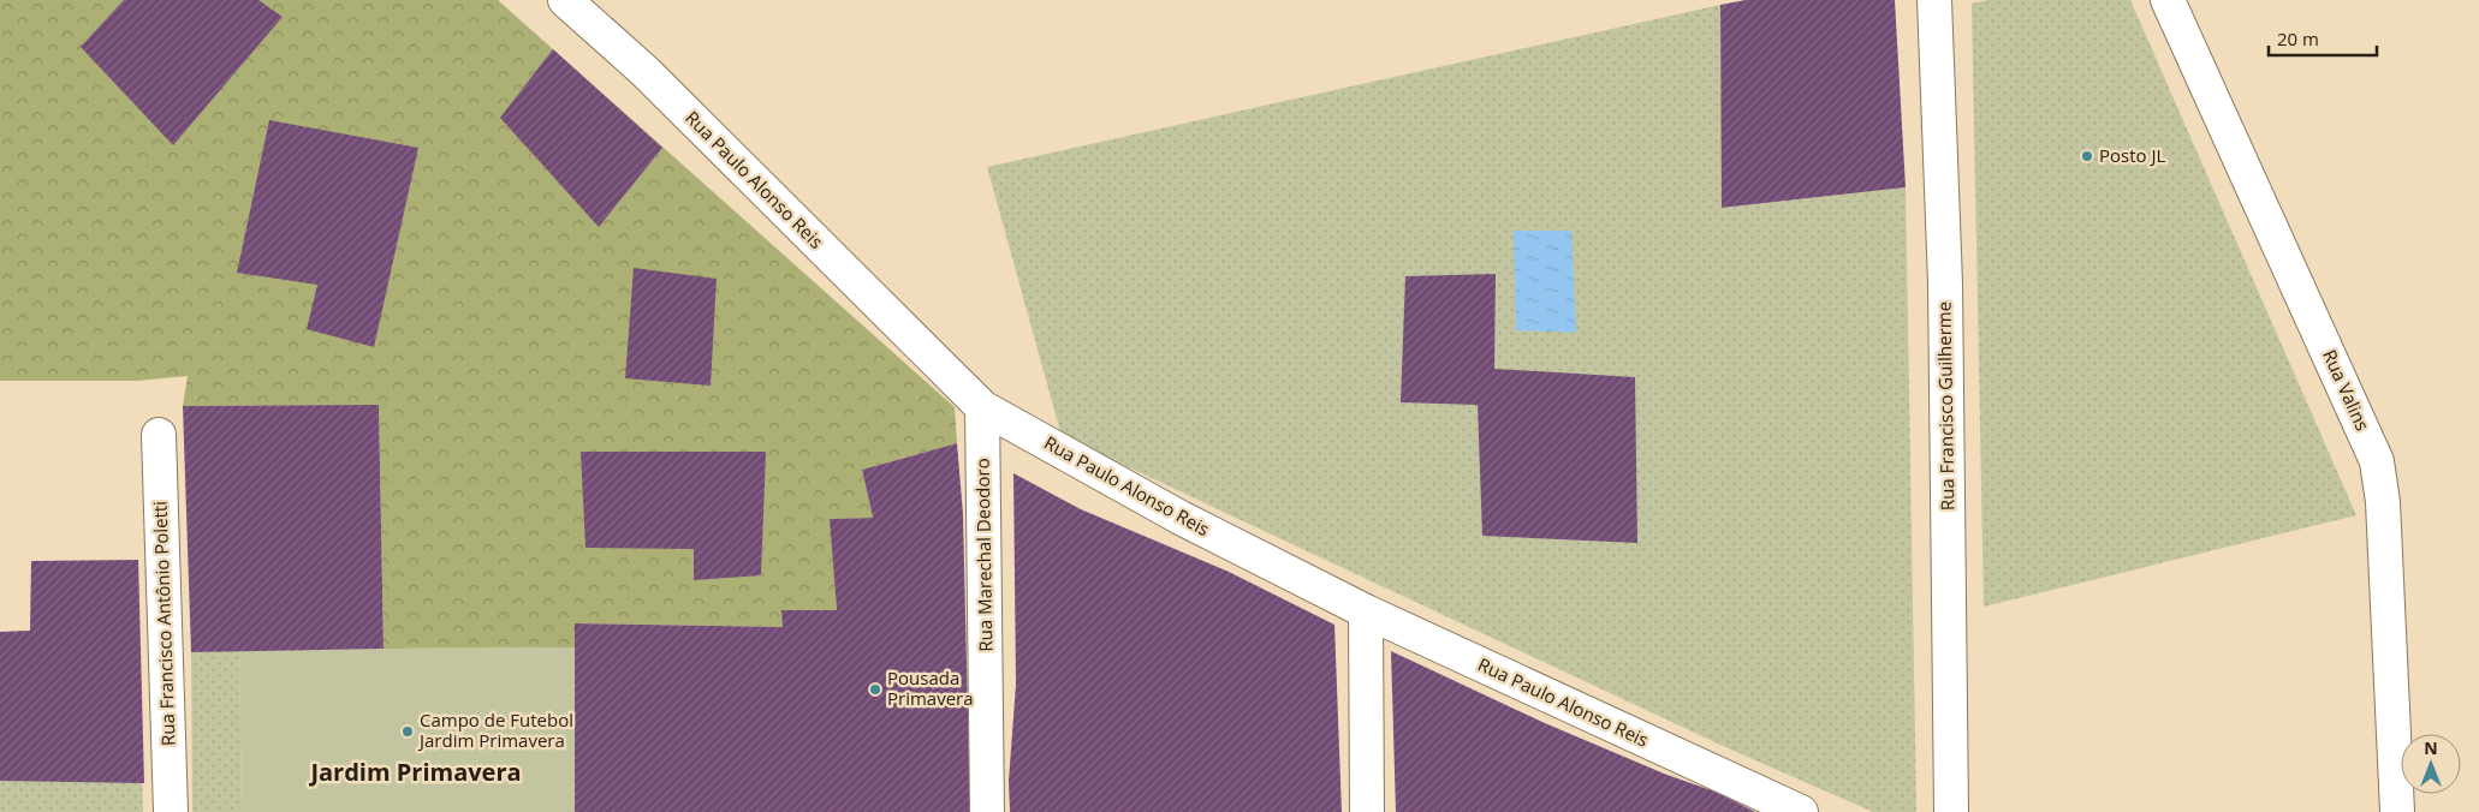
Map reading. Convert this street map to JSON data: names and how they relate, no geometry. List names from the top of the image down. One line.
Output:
{"streets":{"street":["Rua Paulo Alonso Reis","Rua Valins","Rua Francisco Guilherme","Rua Marechal Deodoro","Rua Francisco Antônio Poletti"]},"crossings":[["Rua Paulo Alonso Reis","Rua Marechal Deodoro"]],"districts":["Jardim Primavera"],"places":["Posto JL","Pousada Primavera","Campo de Futebol Jardim Primavera"],"scale_bar":"20 m","north":"top"}
